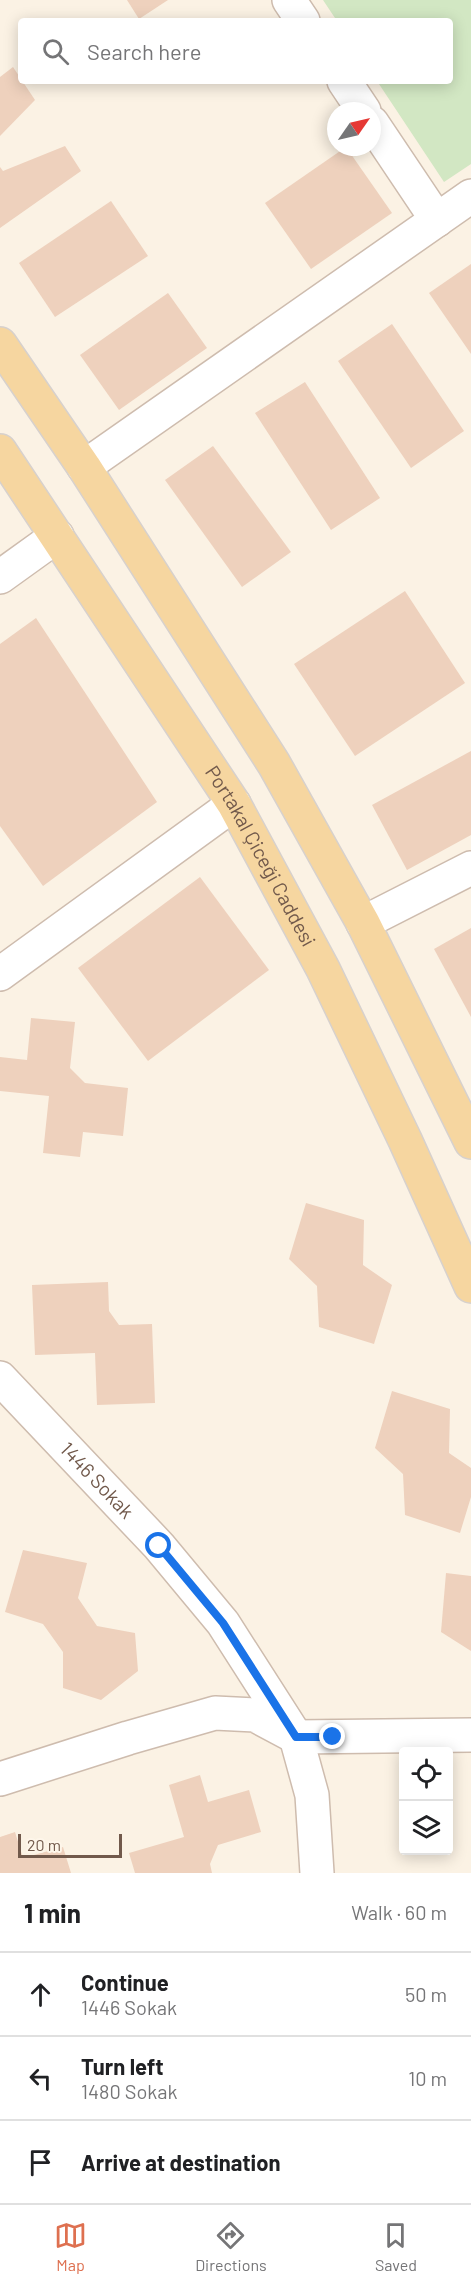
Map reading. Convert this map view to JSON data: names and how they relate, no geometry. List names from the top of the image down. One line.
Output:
{"streets":{"main road":["Portakal Çiceği Caddesi"],"street":["1446 Sokak"]},"scale_bar":"20 m","north":"top right","page":{"search":"Search here","scale":"20 m","heading":["1 min","Walk · 60 m"],"list":[["Continue","1446 Sokak","50 m"],["Turn left","1480 Sokak","10 m"],"Arrive at destination"],"nav":["Map","Directions","Saved"]}}
